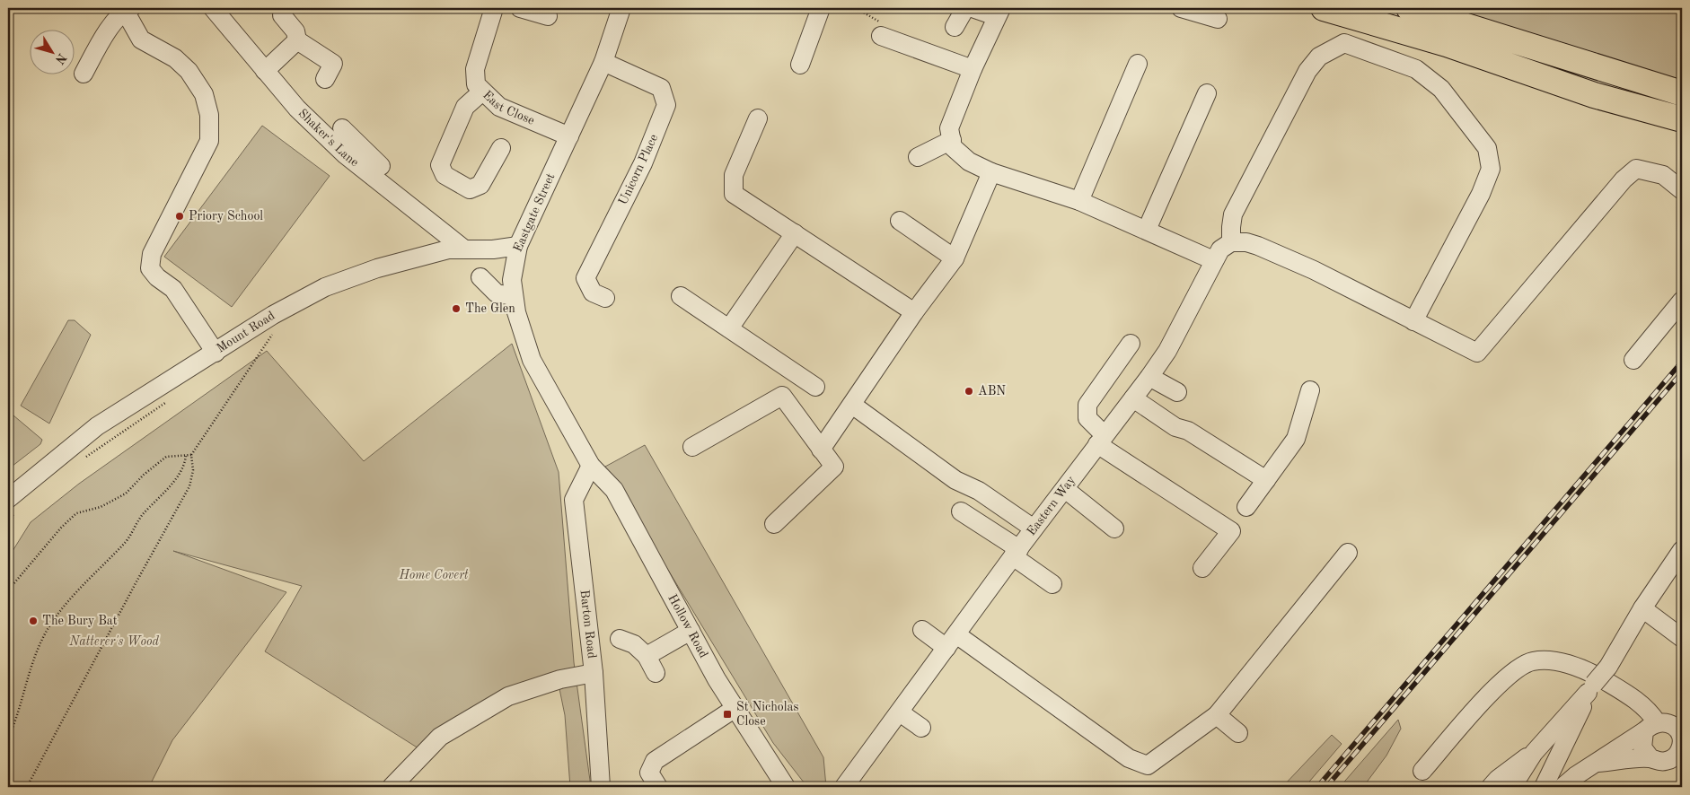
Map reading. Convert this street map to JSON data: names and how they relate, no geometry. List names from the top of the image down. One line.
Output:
{"streets":{"street":["East Close","Shaker's Lane","Unicorn Place","Eastgate Street","Mount Road","Eastern Way","Barton Road","Hollow Road"]},"crossings":[["East Close","Eastgate Street"],["Shaker's Lane","Mount Road"],["Unicorn Place","Eastgate Street"],["Eastgate Street","Mount Road"],["Eastgate Street","Barton Road"],["Eastgate Street","Hollow Road"],["Barton Road","Hollow Road"]],"parks":["Home Covert","Natterer's Wood"],"places":{"other":["Priory School","The Glen","ABN","The Bury Bat"],"transit":["St Nicholas Close"]},"north":"bottom right"}
